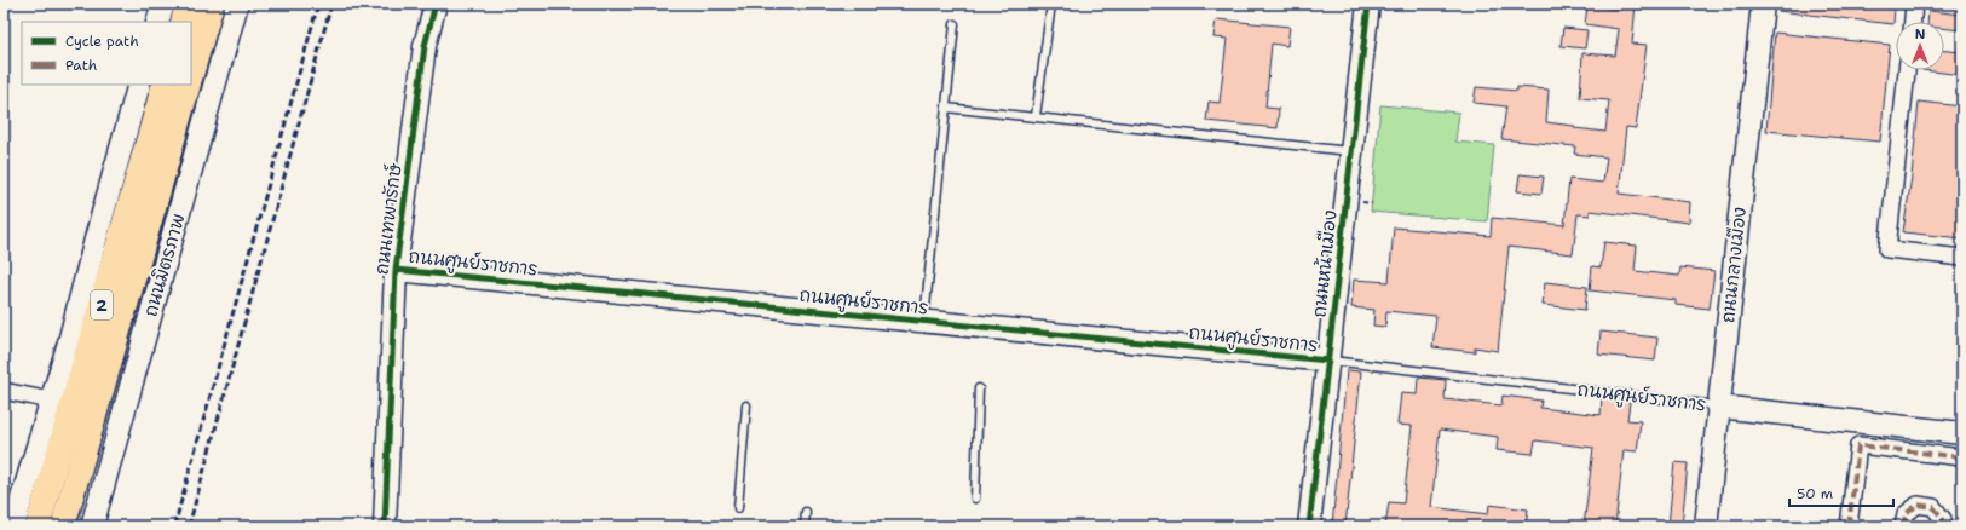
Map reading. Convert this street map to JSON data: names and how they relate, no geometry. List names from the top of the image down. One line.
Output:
{"streets":{"main road":["ถนนมิตรภาพ","2"],"street":["ถนนเทพารักษ์","ถนนศูนย์ราชการ","ถนนหน้าเมือง","ถนนกลางเมือง"]},"crossings":[["ถนนเทพารักษ์","ถนนศูนย์ราชการ"],["ถนนศูนย์ราชการ","ถนนหน้าเมือง"],["ถนนศูนย์ราชการ","ถนนกลางเมือง"]],"legend":["Cycle path","Path"],"scale_bar":"50 m","north":"top"}
